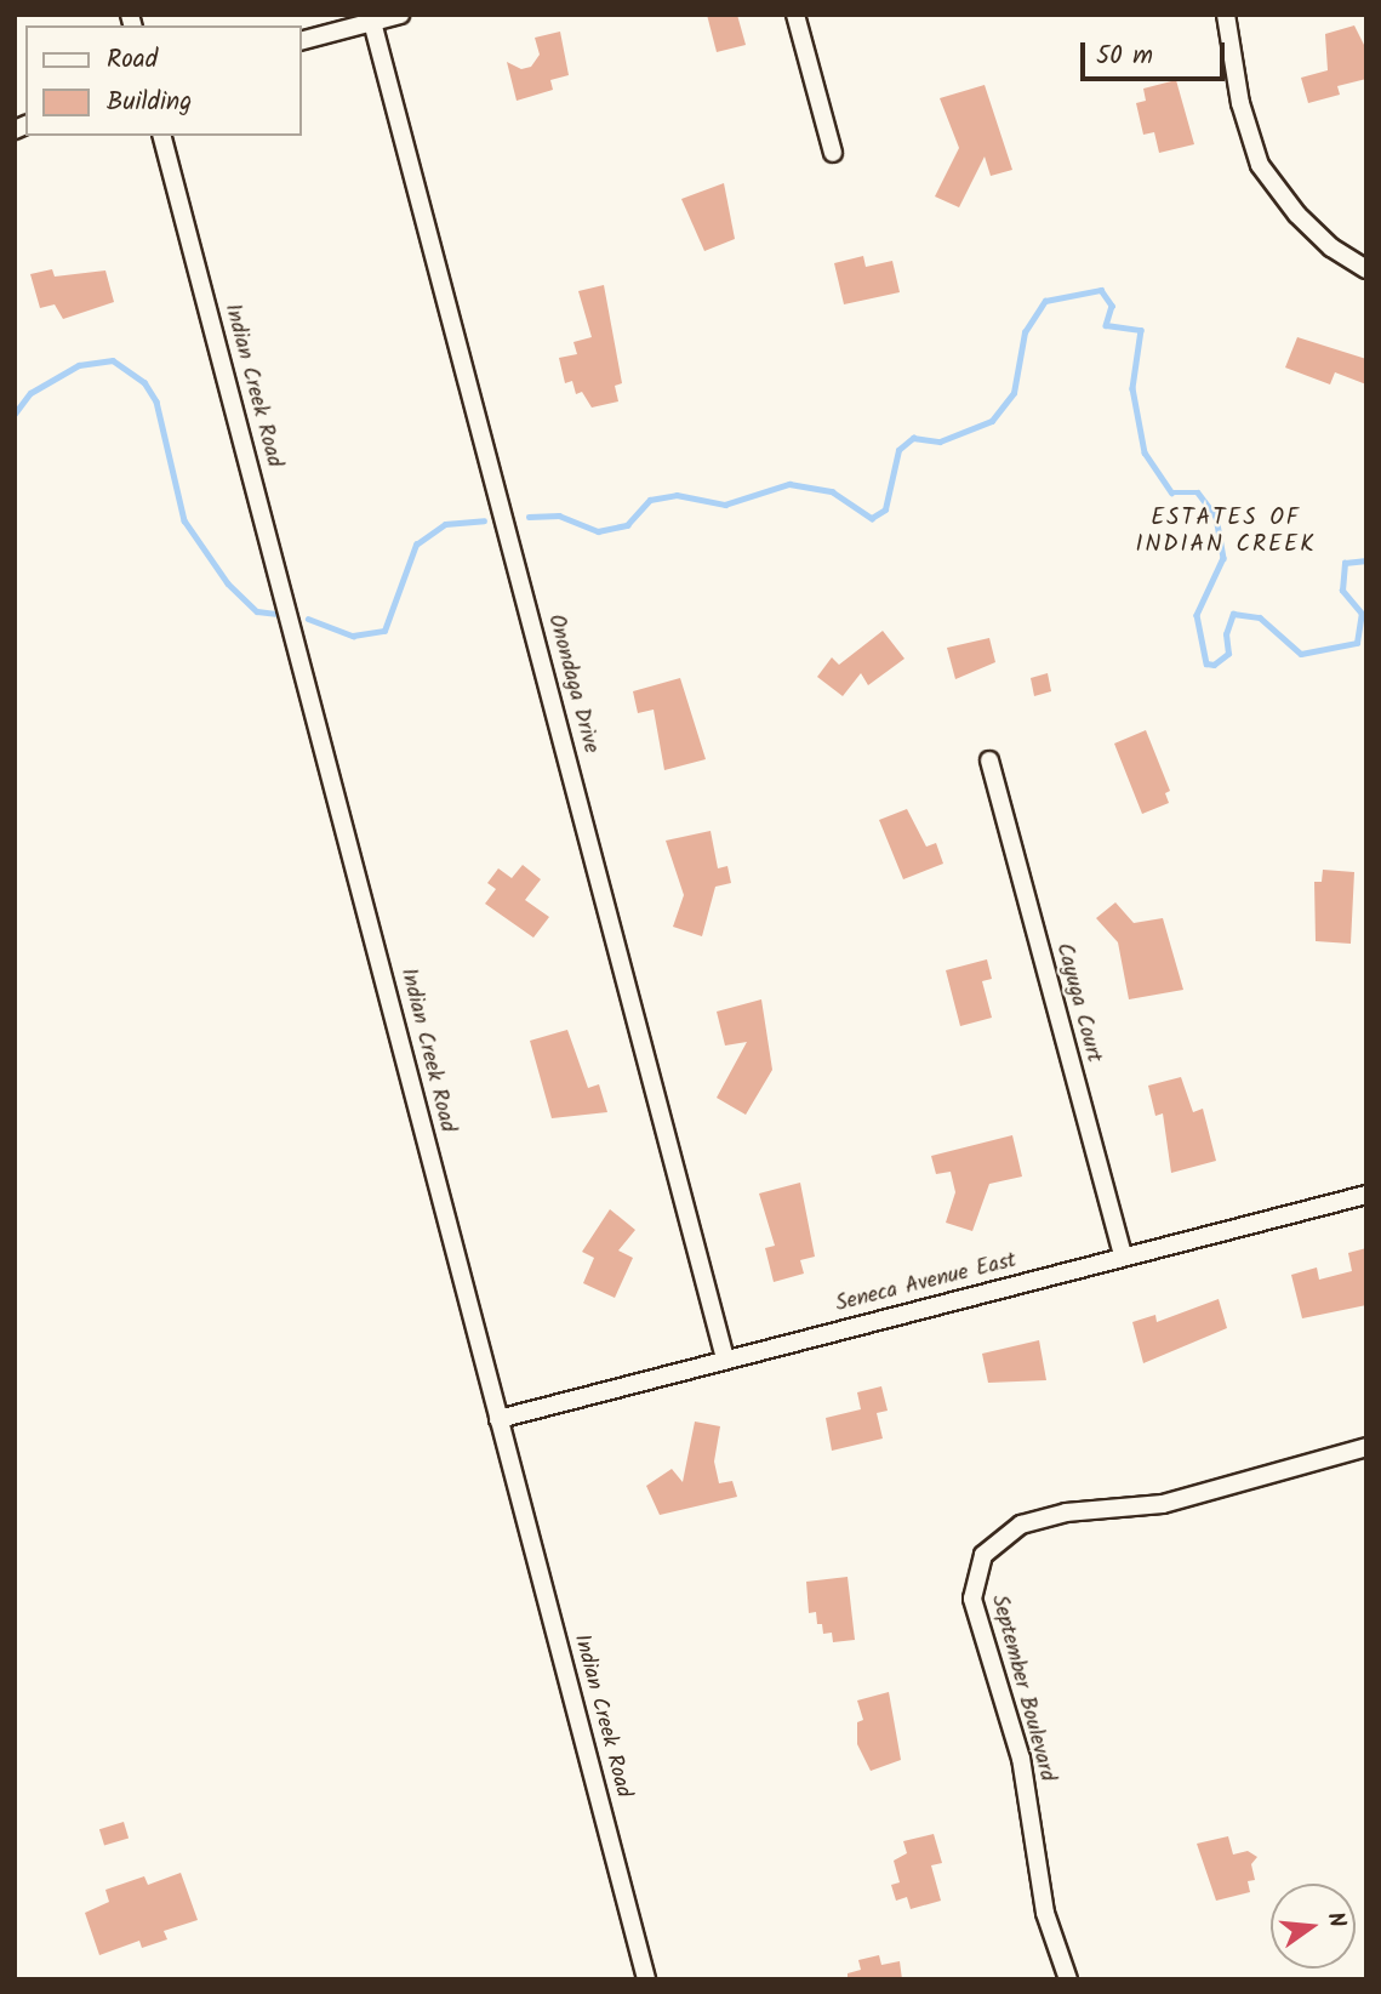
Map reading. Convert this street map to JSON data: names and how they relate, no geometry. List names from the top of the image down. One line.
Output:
{"streets":{"street":["Indian Creek Road","Onondaga Drive","Cayuga Court","Seneca Avenue East","September Boulevard"]},"crossings":[["Indian Creek Road","Seneca Avenue East"],["Onondaga Drive","Seneca Avenue East"],["Cayuga Court","Seneca Avenue East"]],"districts":["ESTATES OF INDIAN CREEK"],"legend":["Road","Building"],"scale_bar":"50 m","north":"right"}
